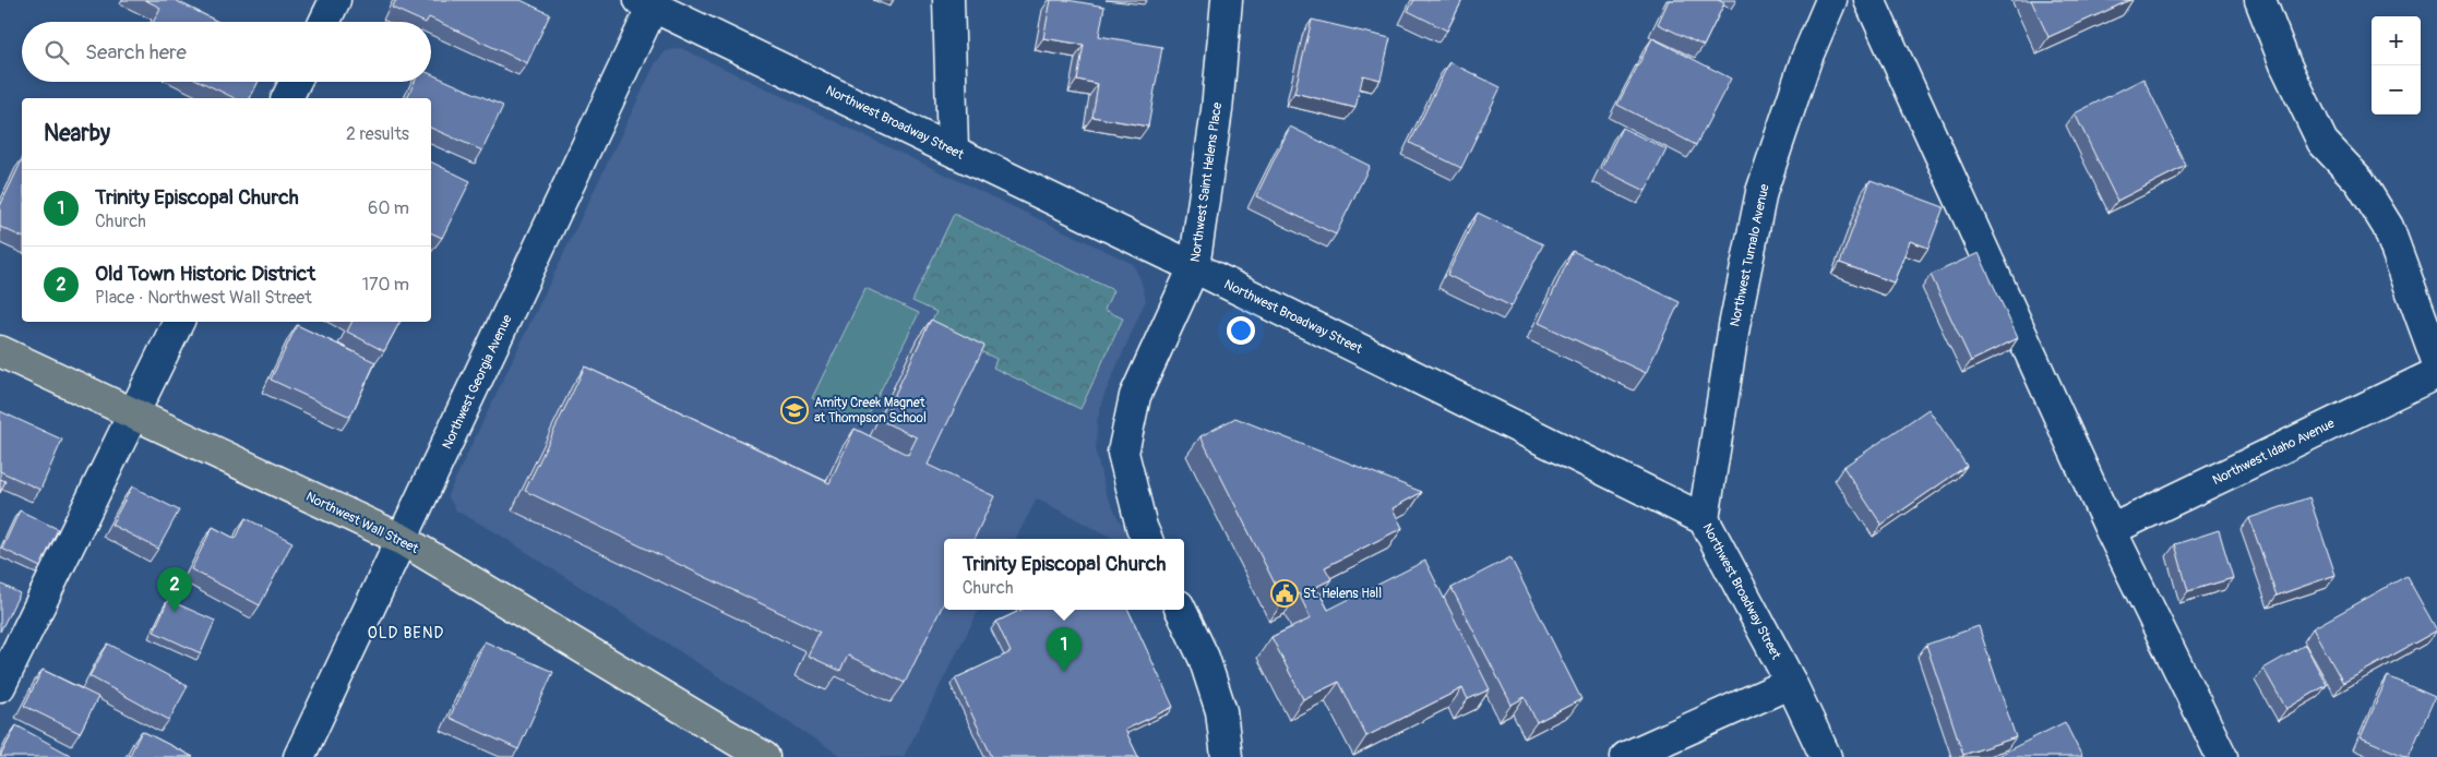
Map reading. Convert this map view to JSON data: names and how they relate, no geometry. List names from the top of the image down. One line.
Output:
{"streets":{"main road":["Northwest Wall Street"],"street":["Northwest Broadway Street","Northwest Saint Helens Place","Northwest Tumalo Avenue","Northwest Georgia Avenue","Northwest Idaho Avenue"]},"crossings":[["Northwest Broadway Street","Northwest Saint Helens Place"],["Northwest Broadway Street","Northwest Tumalo Avenue"],["Northwest Broadway Street","Northwest Georgia Avenue"],["Northwest Georgia Avenue","Northwest Wall Street"]],"districts":["OLD BEND"],"places":{"school or university":["Amity Creek Magnet at Thompson School"],"public building":["St. Helens Hall"]},"page":{"map_buttons":["+","−"],"search":"Search here","heading":["Nearby","2 results"],"list":[{"mark":"1","name":"Trinity Episcopal Church","note":"Church","value":"60 m"},{"mark":"2","name":"Old Town Historic District","note":"Place · Northwest Wall Street","value":"170 m"}],"popup":["Trinity Episcopal Church","Church"],"pins":["2","1"]}}
